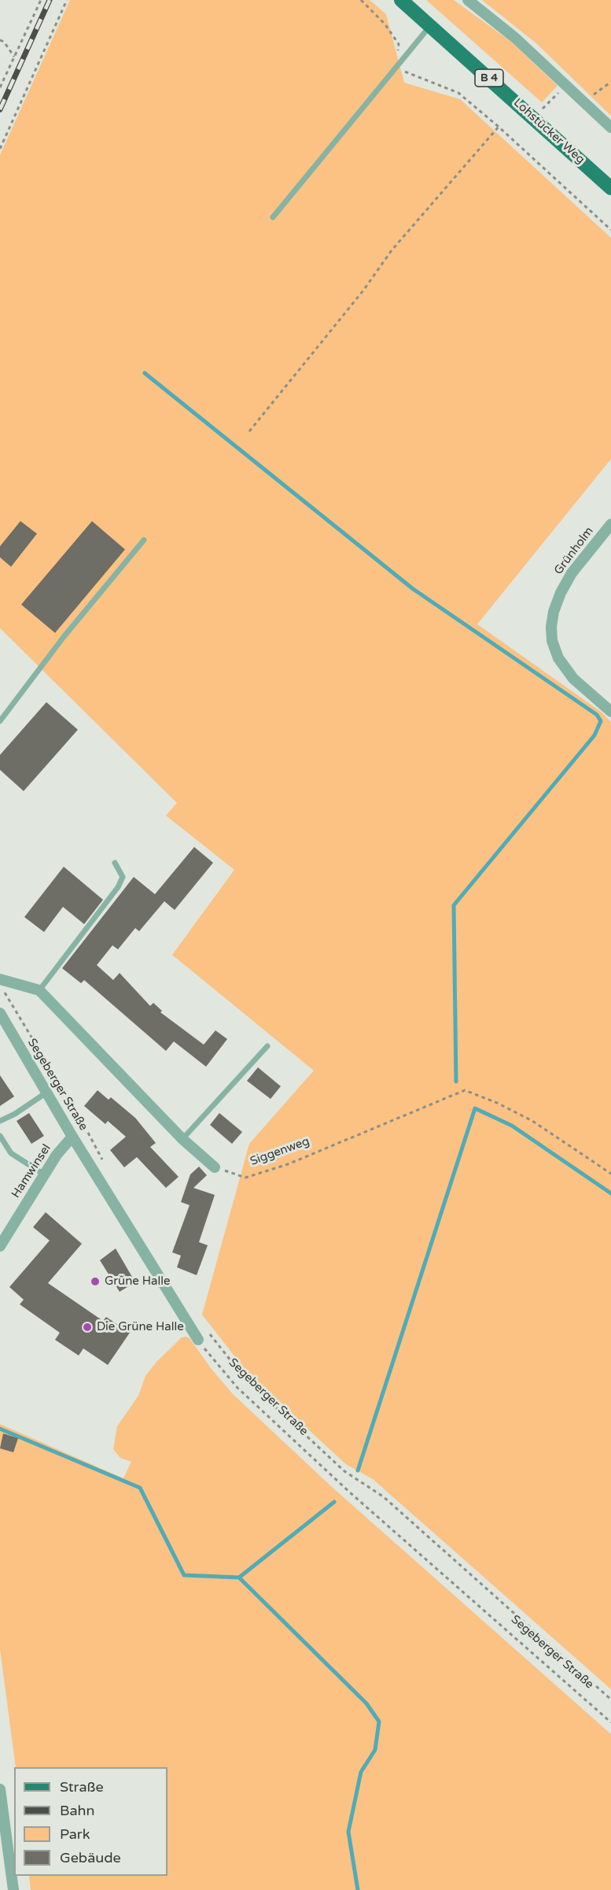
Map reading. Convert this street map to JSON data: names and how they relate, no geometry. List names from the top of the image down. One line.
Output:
{"streets":{"main road":["B 4","Lohstücker Weg"],"street":["Grünholm","Segeberger Straße","Hamwinsel"],"path":["Siggenweg"]},"crossings":[["Segeberger Straße","Hamwinsel"]],"places":["Grüne Halle","Die Grüne Halle"],"legend":["Straße","Bahn","Park","Gebäude"]}
